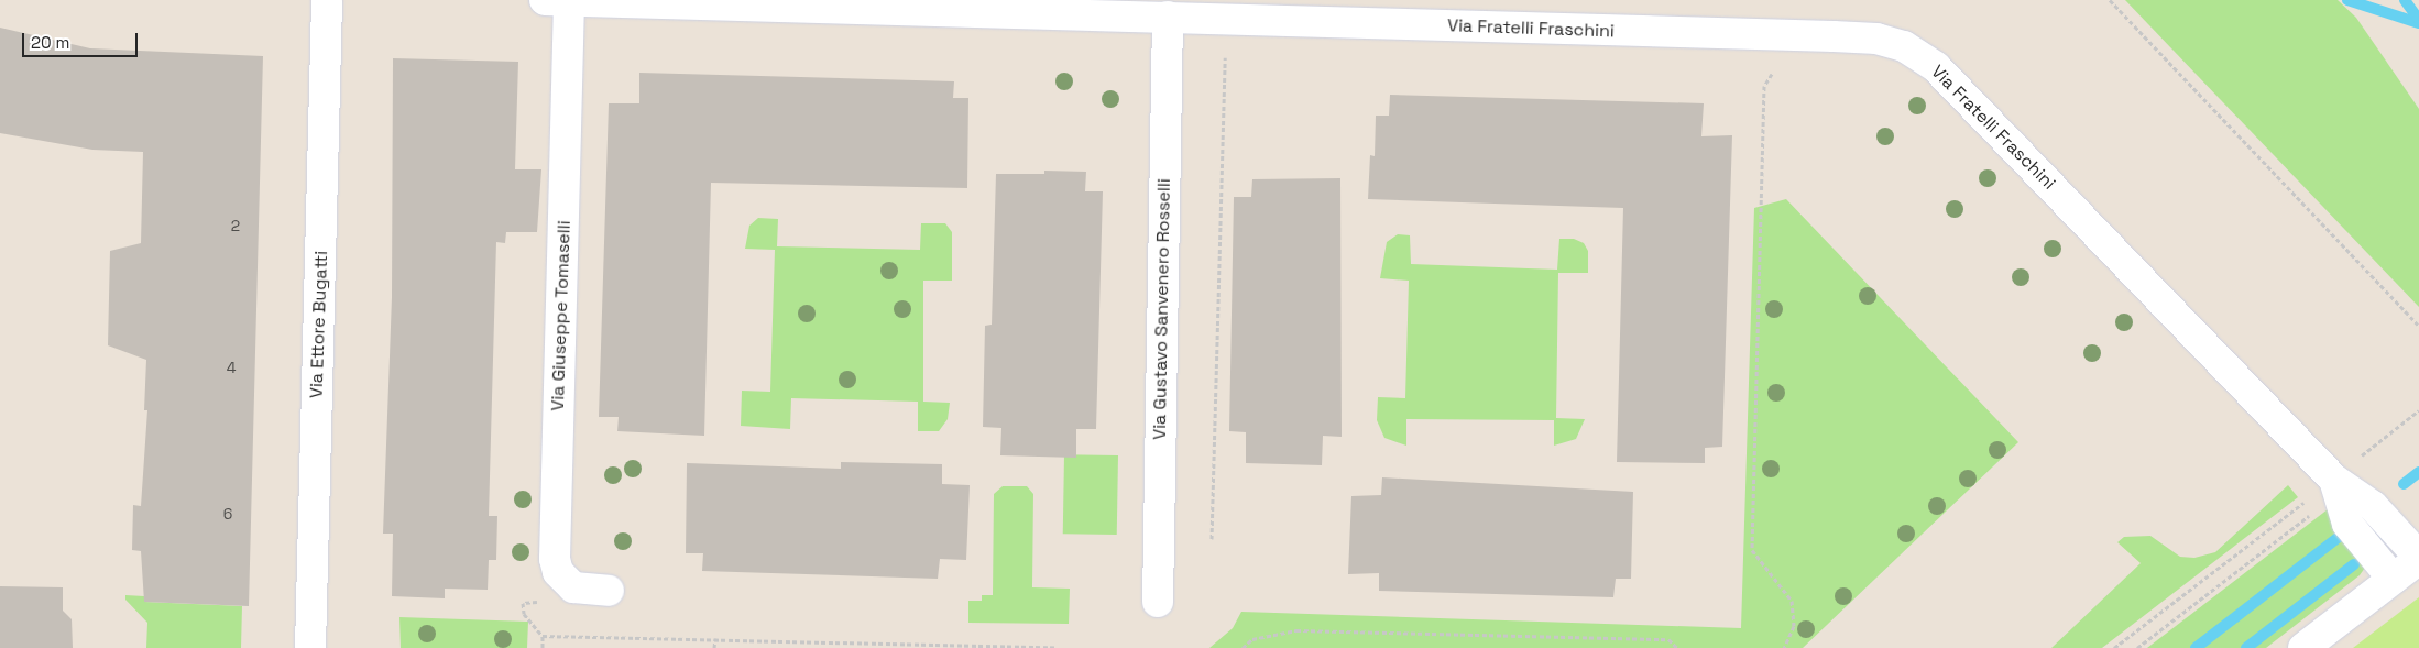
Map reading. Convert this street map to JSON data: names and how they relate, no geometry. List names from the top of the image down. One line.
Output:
{"streets":{"street":["Via Fratelli Fraschini","Via Gustavo Sanvenero Rosselli","Via Giuseppe Tomaselli","Via Ettore Bugatti"]},"crossings":[["Via Fratelli Fraschini","Via Gustavo Sanvenero Rosselli"],["Via Fratelli Fraschini","Via Giuseppe Tomaselli"]],"house_numbers":["2","4","6"],"scale_bar":"20 m"}
